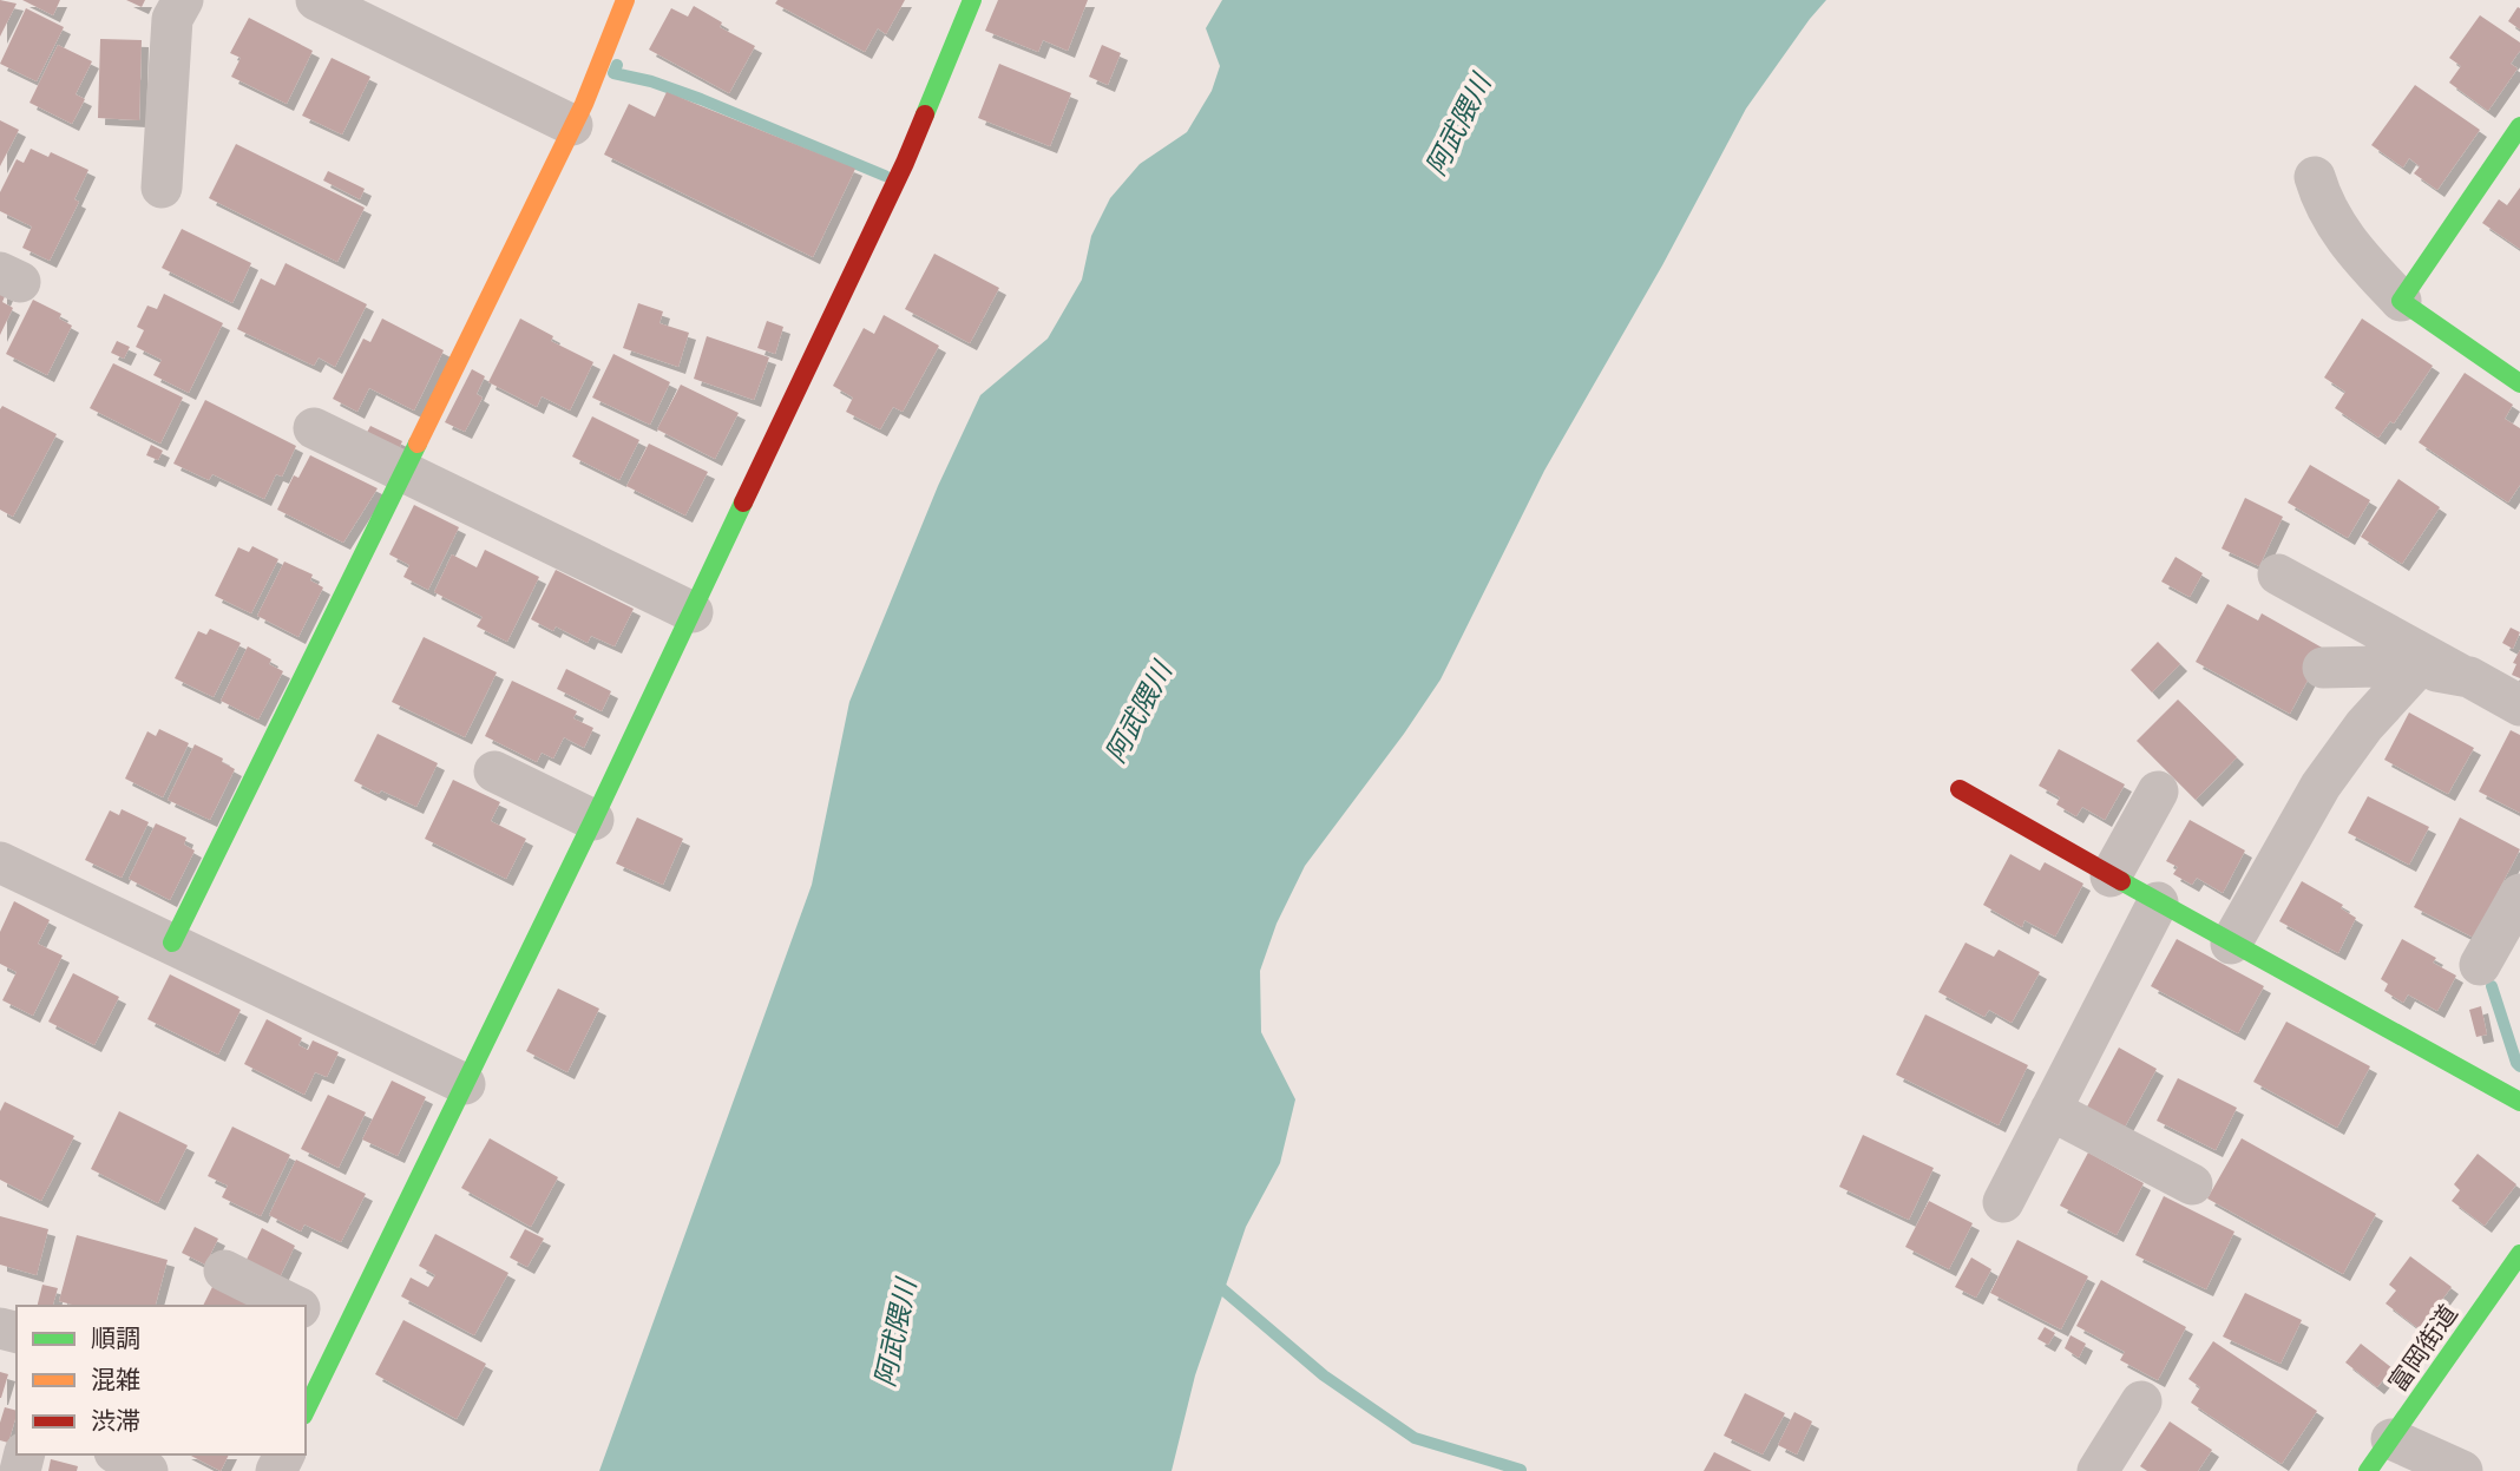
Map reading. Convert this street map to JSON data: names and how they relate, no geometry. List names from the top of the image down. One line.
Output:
{"streets":{"street":["富岡街道"]},"water":["阿武隈川"],"legend":["順調","混雑","渋滞"]}
